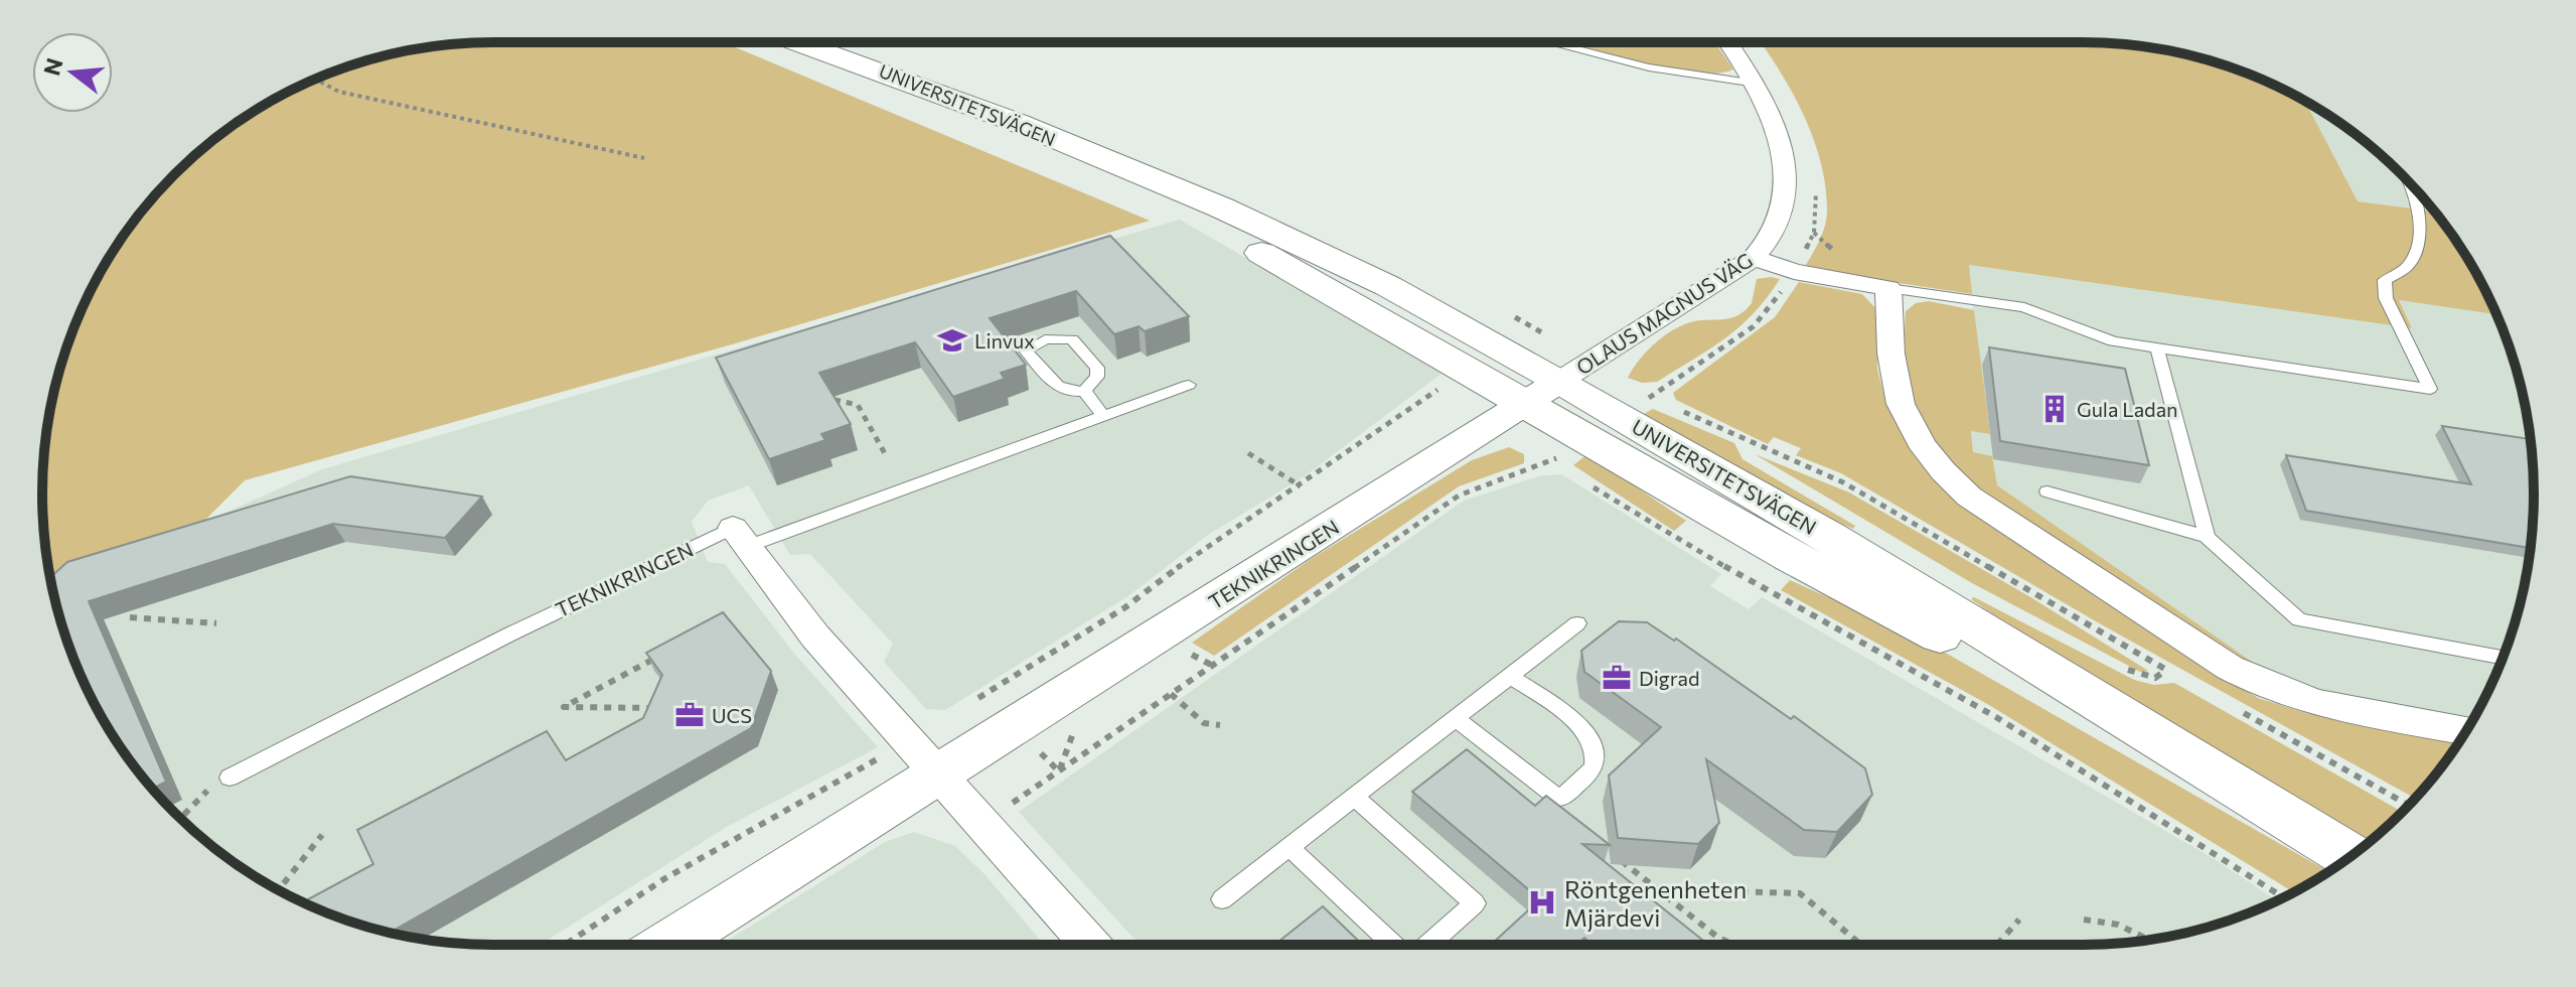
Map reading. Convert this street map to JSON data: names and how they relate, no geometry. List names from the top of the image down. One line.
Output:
{"streets":{"main road":["UNIVERSITETSVÄGEN"],"street":["OLAUS MAGNUS VÄG","TEKNIKRINGEN"]},"crossings":[["UNIVERSITETSVÄGEN","OLAUS MAGNUS VÄG"],["UNIVERSITETSVÄGEN","TEKNIKRINGEN"],["OLAUS MAGNUS VÄG","TEKNIKRINGEN"]],"places":{"school or university":["Linvux"],"building":["Gula Ladan"],"office":["Digrad","UCS"],"hospital":["Röntgenenheten Mjärdevi"]},"north":"left"}
